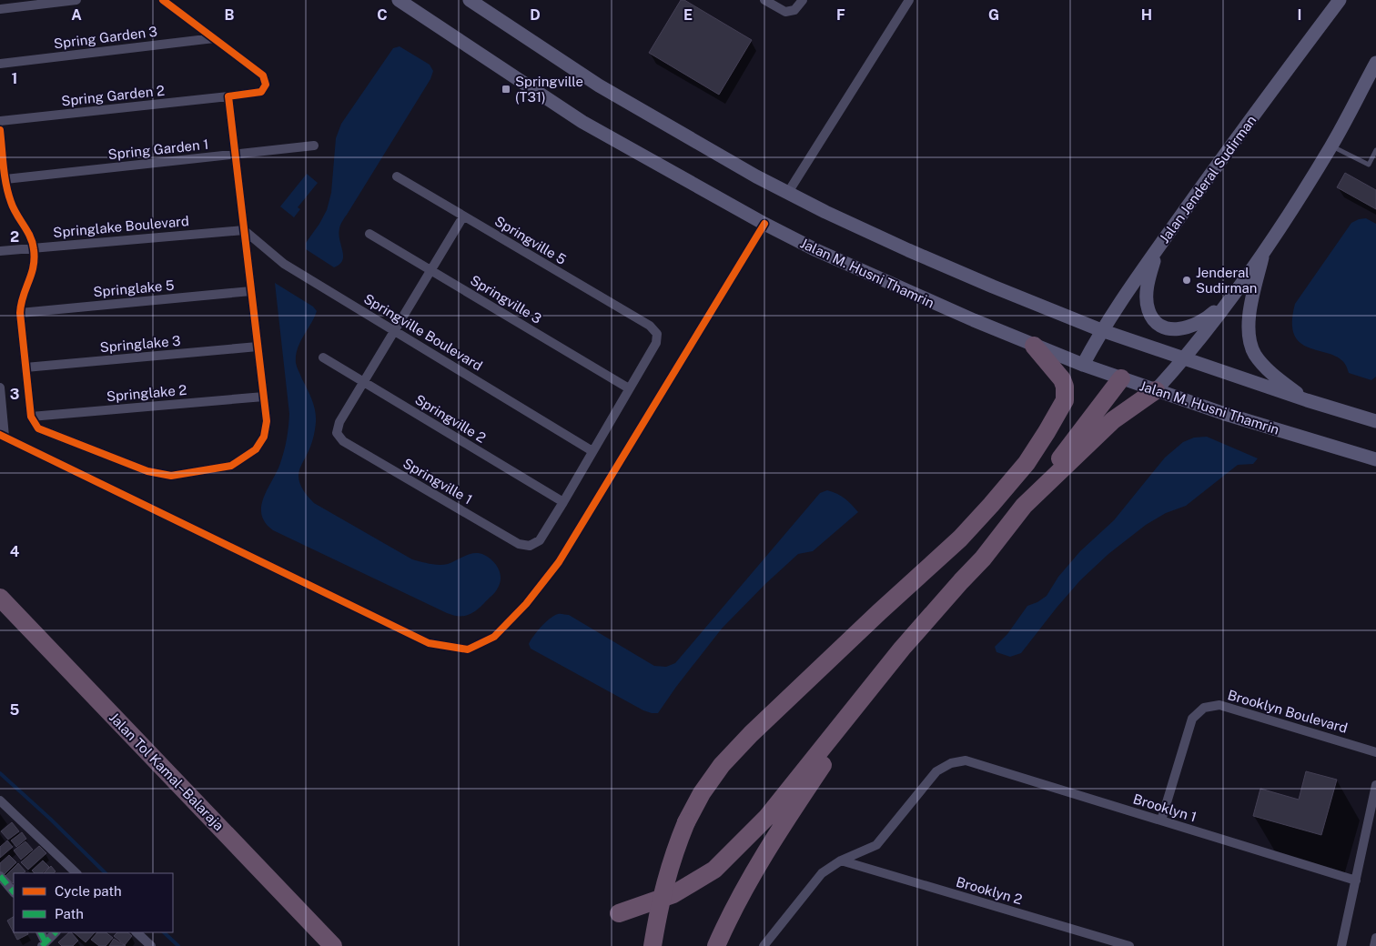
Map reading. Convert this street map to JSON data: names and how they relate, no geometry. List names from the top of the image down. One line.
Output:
{"streets":{"highway":["Jalan Tol Kamal–Balaraja"],"main road":["Jalan Jenderal Sudirman","Jalan M. Husni Thamrin"],"street":["Spring Garden 3","Spring Garden 2","Spring Garden 1","Springlake Boulevard","Springville 5","Springlake 5","Springville 3","Springville Boulevard","Springlake 3","Springlake 2","Springville 2","Springville 1","Brooklyn Boulevard","Brooklyn 1","Brooklyn 2"]},"crossings":[["Spring Garden 3","Spring Garden 2"],["Jalan Jenderal Sudirman","Jalan M. Husni Thamrin"],["Springlake Boulevard","Springville Boulevard"],["Springville 5","Springville 3"],["Springville 2","Springville 1"],["Brooklyn Boulevard","Brooklyn 1"],["Brooklyn 1","Brooklyn 2"]],"places":{"transit":["Springville (T31)"],"other":["Jenderal Sudirman"]},"legend":["Cycle path","Path"],"grid":{"columns":["A","B","C","D","E","F","G","H","I"],"rows":["1","2","3","4","5"]}}
